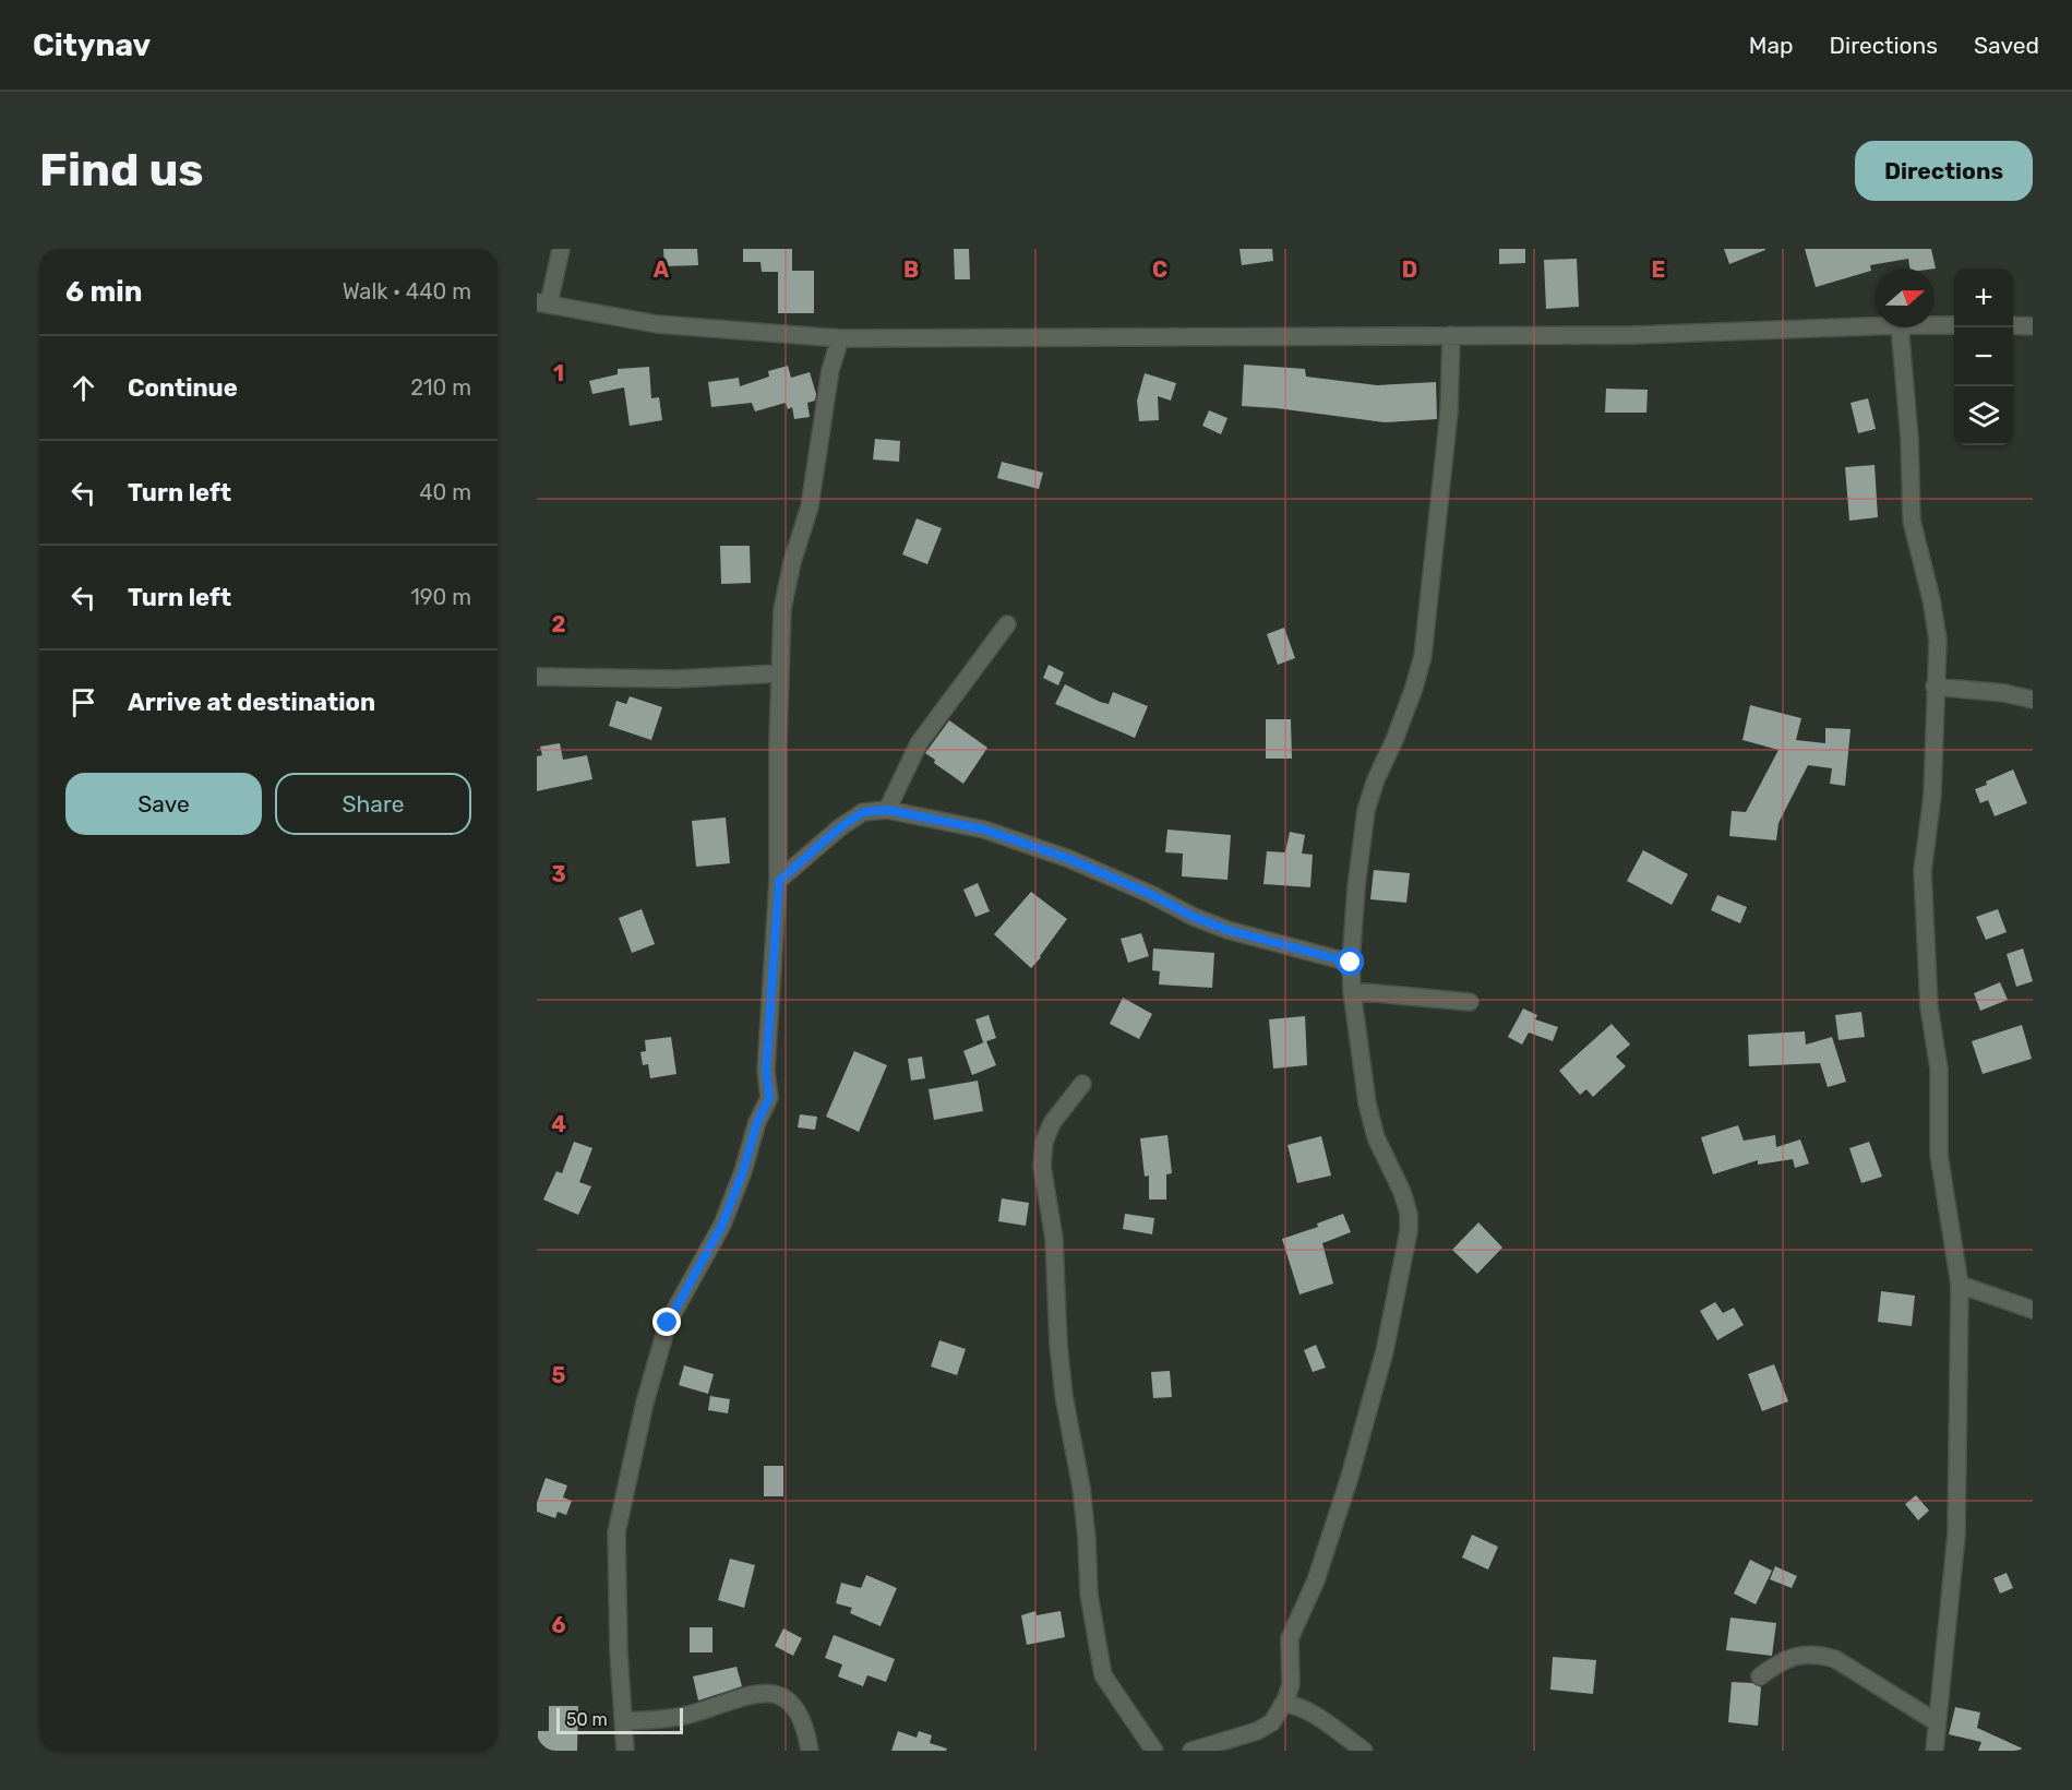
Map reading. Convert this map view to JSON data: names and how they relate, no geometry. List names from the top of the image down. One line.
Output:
{"scale_bar":"50 m","north":"right","page":{"header":"Citynav","nav":["Map","Directions","Saved"],"buttons":["Directions",["Save","Share"]],"title":"Find us","heading":["6 min","Walk · 440 m"],"map_buttons":["+","−"],"list":[["Continue","210 m"],["Turn left","40 m"],["Turn left","190 m"],"Arrive at destination"],"scale":"50 m"},"grid":{"columns":["A","B","C","D","E"],"rows":["1","2","3","4","5","6"]}}
